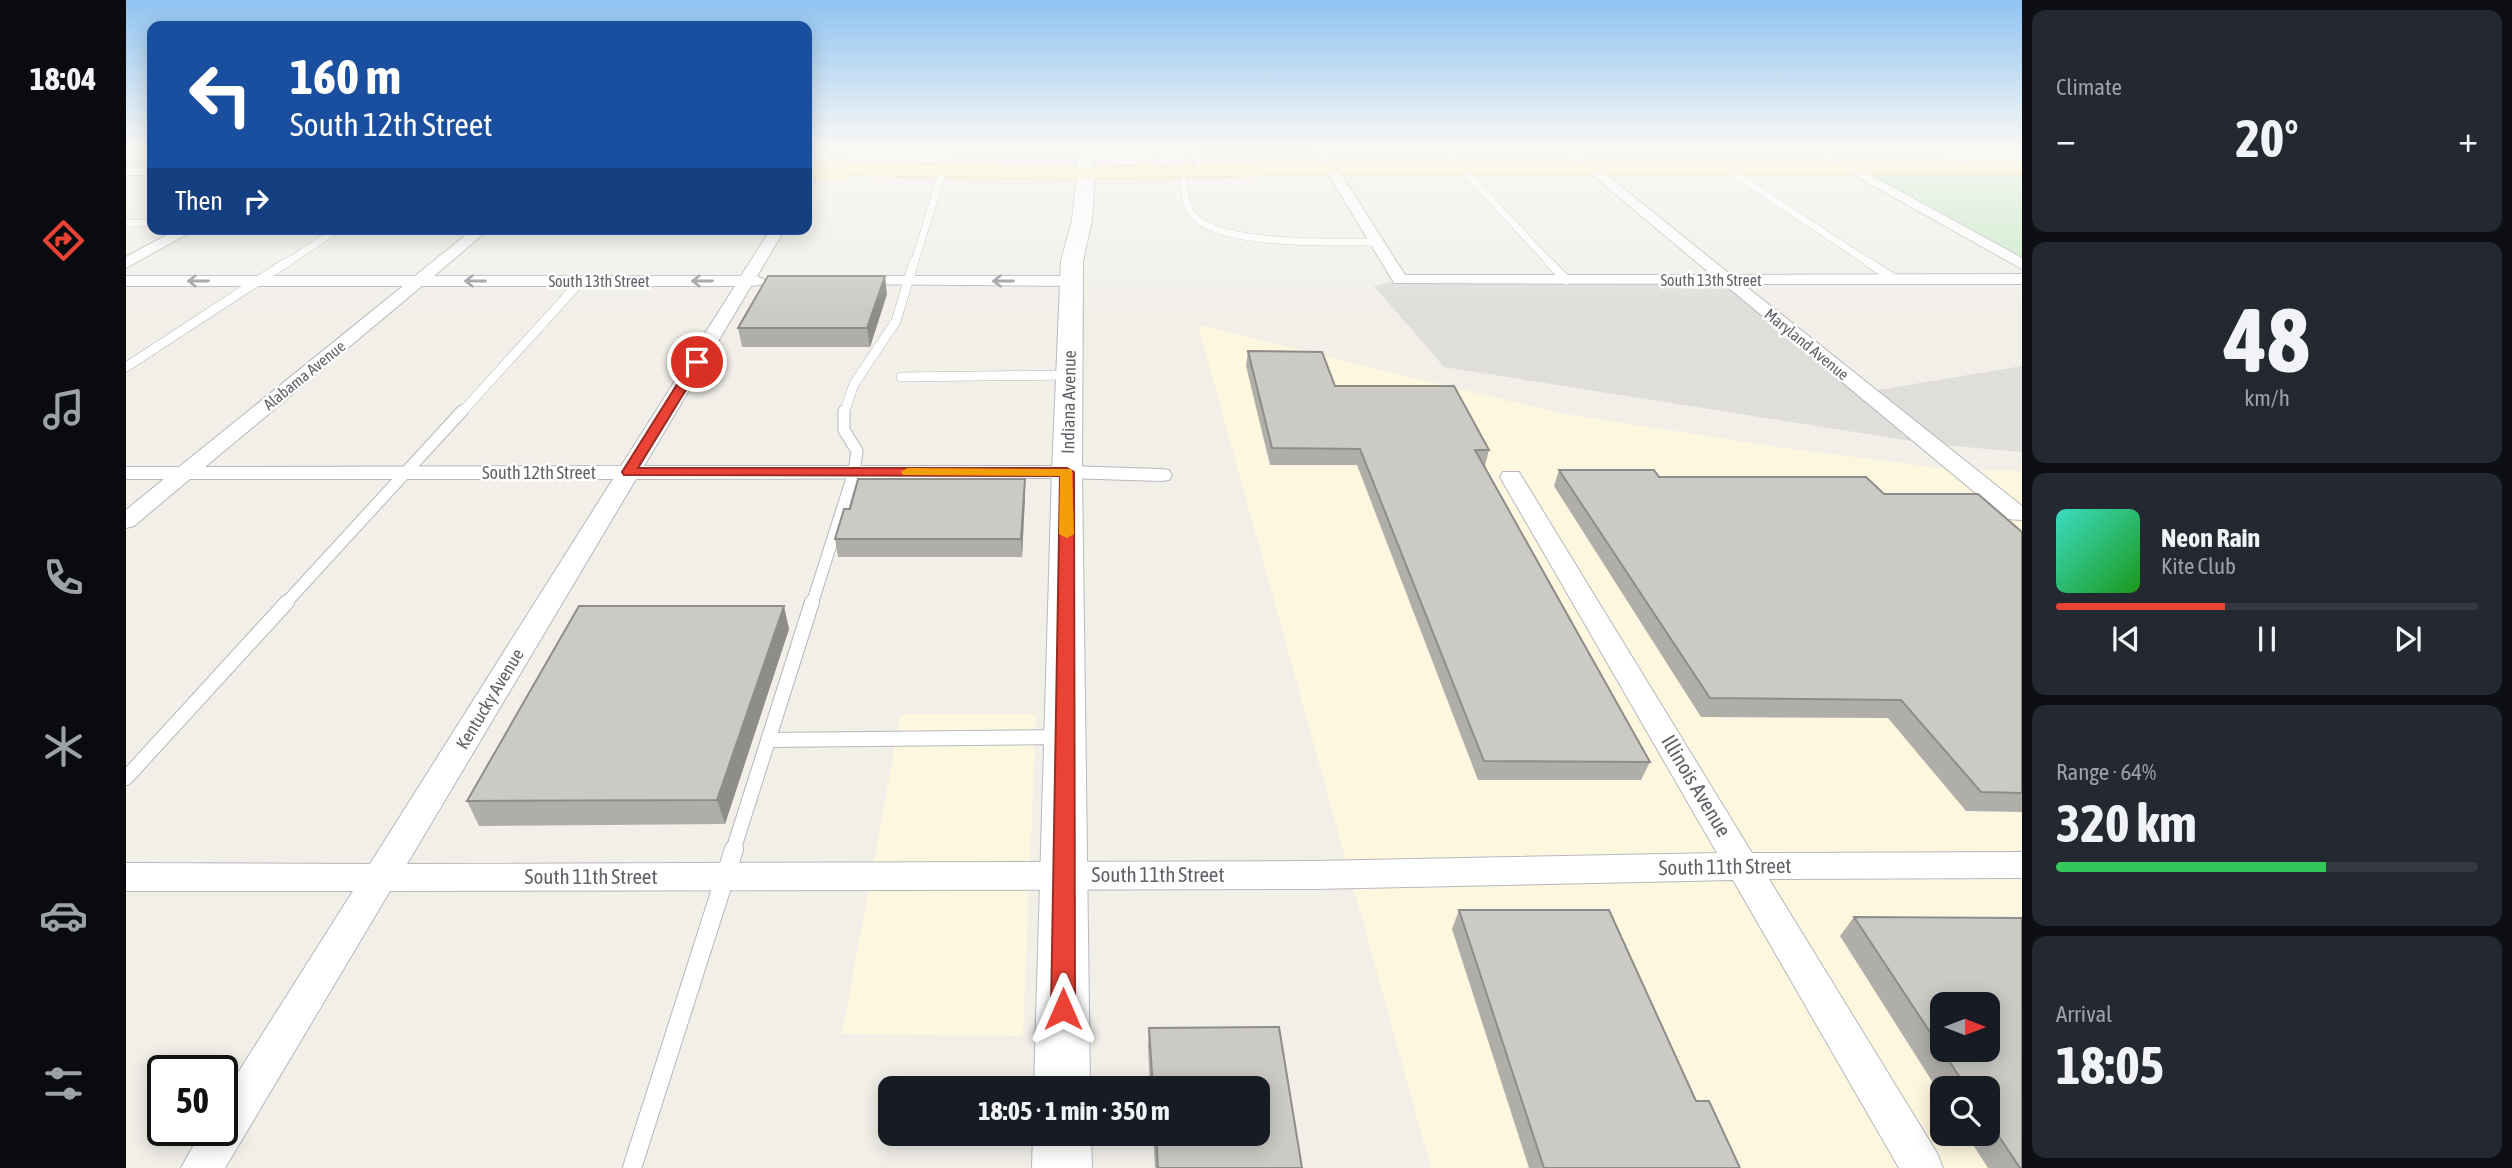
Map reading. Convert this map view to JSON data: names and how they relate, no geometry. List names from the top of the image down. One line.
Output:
{"streets":{"main road":["Indiana Avenue"],"street":["South 13th Street","Maryland Avenue","Alabama Avenue","South 12th Street","Kentucky Avenue","Illinois Avenue","South 11th Street"]},"crossings":[["South 13th Street","Maryland Avenue"],["South 13th Street","Alabama Avenue"],["South 13th Street","Kentucky Avenue"],["Alabama Avenue","South 12th Street"],["Indiana Avenue","South 12th Street"],["Indiana Avenue","South 11th Street"],["South 12th Street","Kentucky Avenue"],["Kentucky Avenue","South 11th Street"],["Illinois Avenue","South 11th Street"]],"one_way":["South 13th Street"],"north":"right","page":{"tabs":"18:04","tile":["Climate",["48","km/h"],["Range · 64%","320 km"],["Arrival","18:05"]],"turn":["160 m","South 12th Street"],"heat":["−","20°","+"],"then":"Then","song":["Neon Rain","Kite Club"],"limit":"50","trip":"18:05 · 1 min · 350 m"}}
